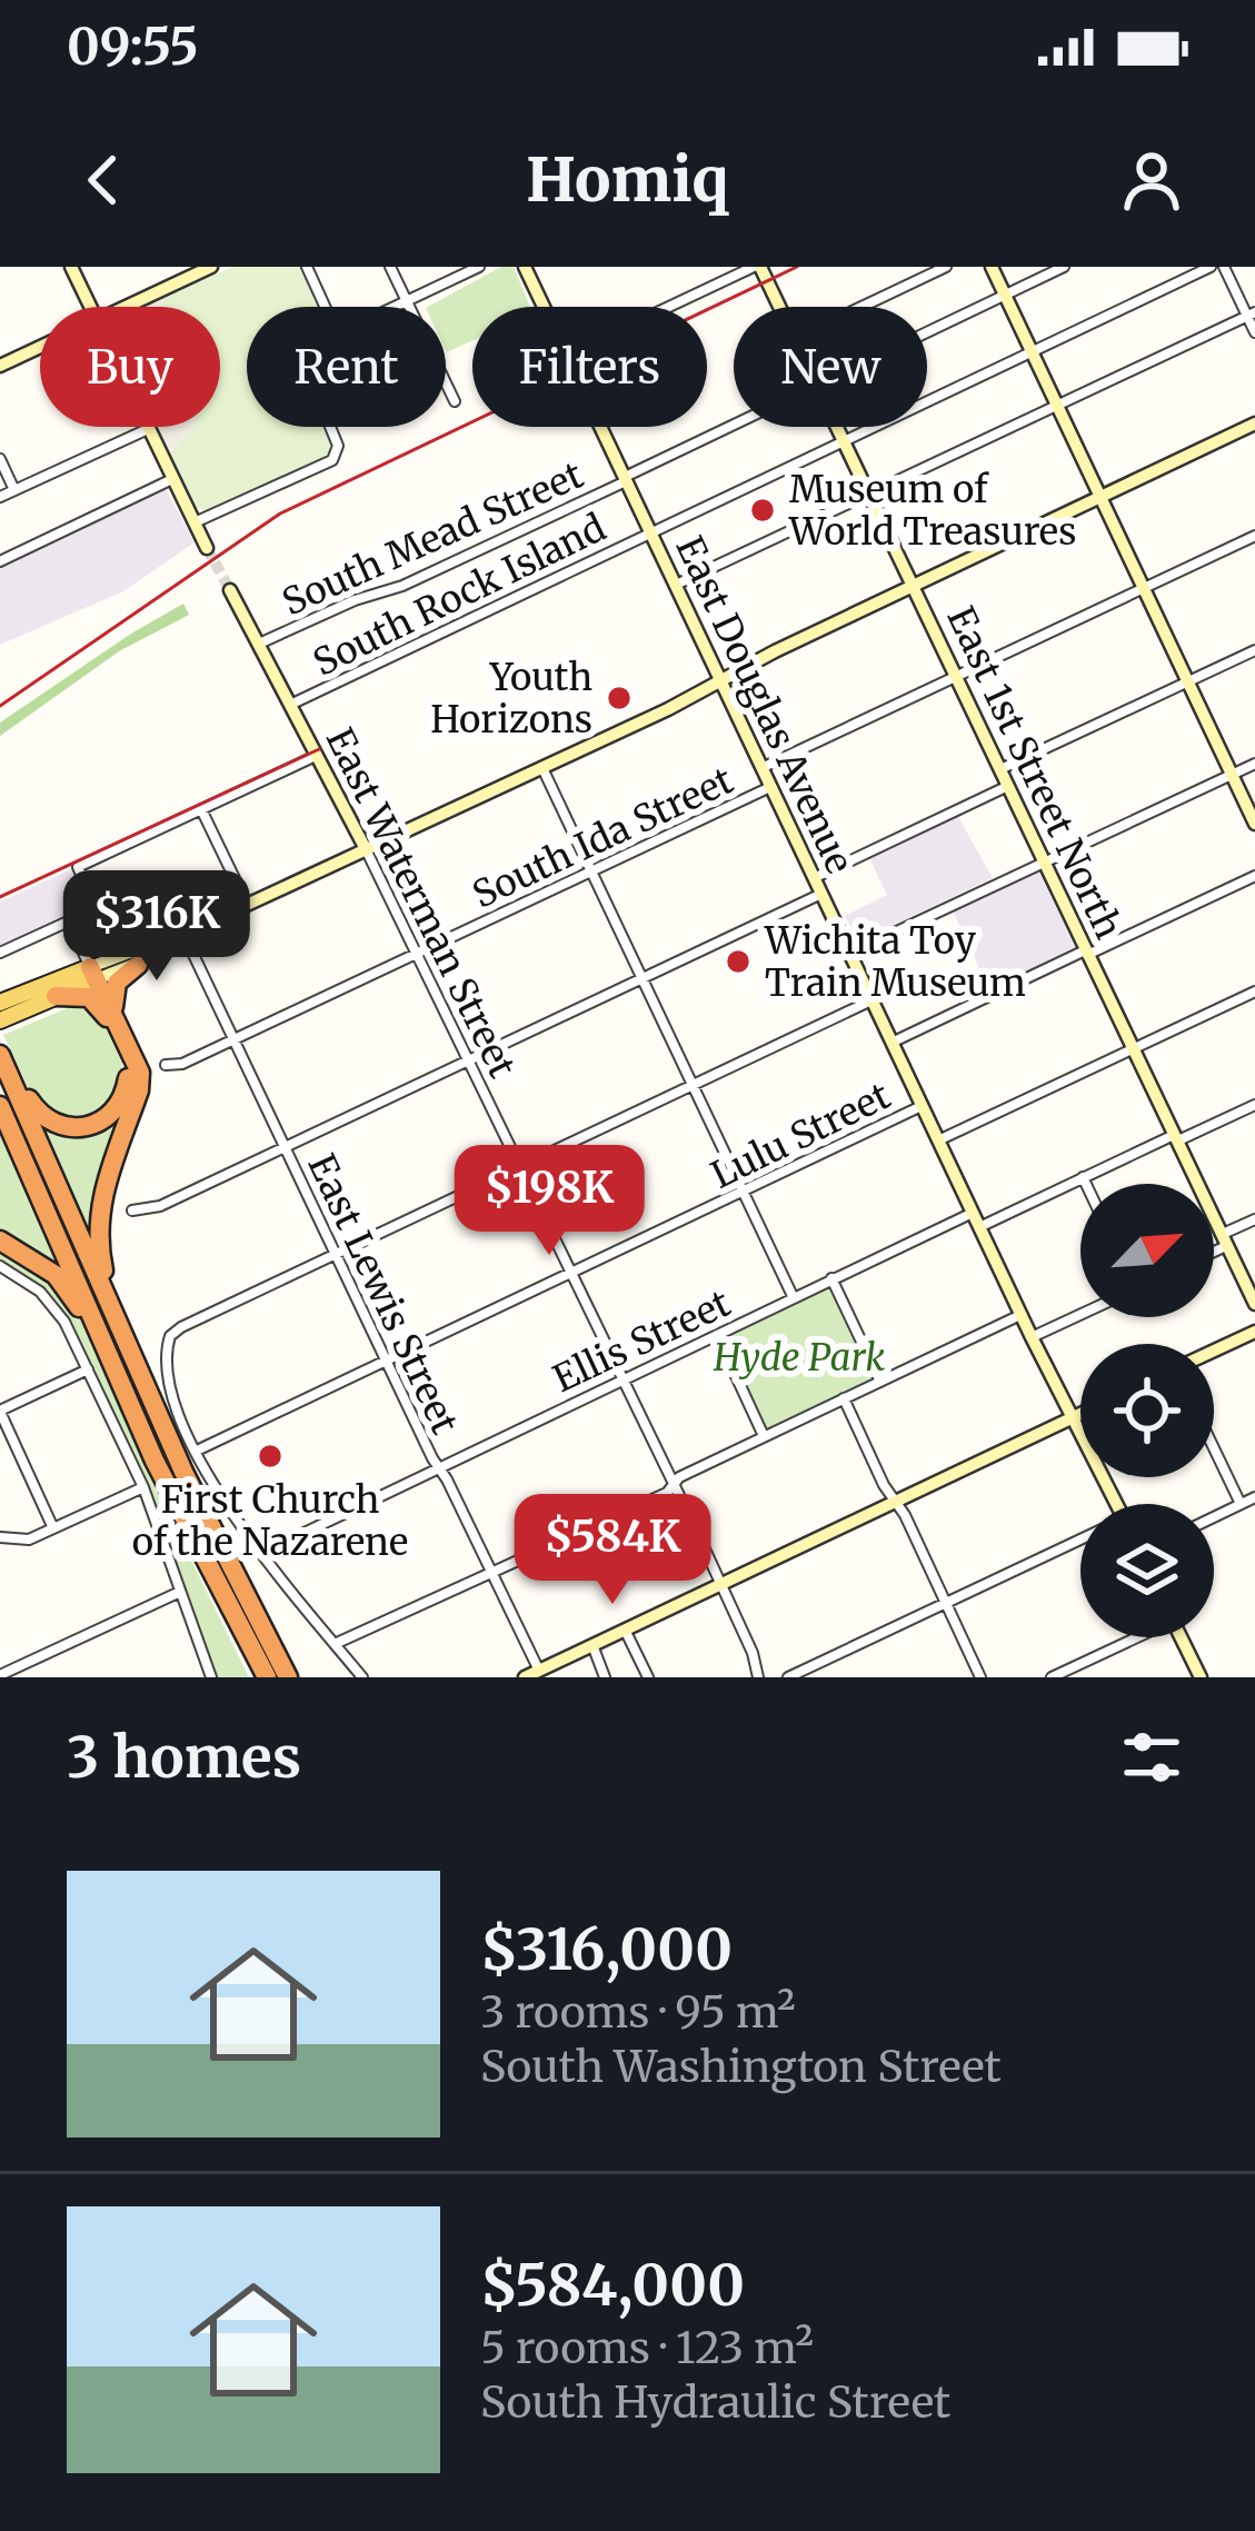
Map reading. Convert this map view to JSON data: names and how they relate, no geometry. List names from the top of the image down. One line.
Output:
{"streets":{"street":["South Mead Street","South Rock Island","East Douglas Avenue","East 1st Street North","South Ida Street","East Waterman Street","Lulu Street","East Lewis Street","Ellis Street"]},"crossings":[["South Mead Street","East Douglas Avenue"],["South Mead Street","East Waterman Street"],["South Rock Island","East Douglas Avenue"],["South Rock Island","East 1st Street North"],["South Rock Island","East Waterman Street"],["East Douglas Avenue","South Ida Street"],["East Douglas Avenue","Lulu Street"],["East Douglas Avenue","Ellis Street"],["East 1st Street North","Ellis Street"],["South Ida Street","East Waterman Street"],["South Ida Street","East Lewis Street"],["East Waterman Street","Lulu Street"],["East Waterman Street","Ellis Street"],["Lulu Street","East Lewis Street"],["East Lewis Street","Ellis Street"]],"parks":["Hyde Park"],"places":["Museum of World Treasures","Youth Horizons","Wichita Toy Train Museum","First Church of the Nazarene"],"north":"top right","page":{"status":"09:55","header":"Homiq","chip":["Buy","Rent","Filters","New"],"price":["$316K","$198K","$584K"],"heading":"3 homes","list":[{"name":"$316,000","note":"3 rooms · 95 m² · South Washington Street"},{"name":"$584,000","note":"5 rooms · 123 m² · South Hydraulic Street"}]}}
